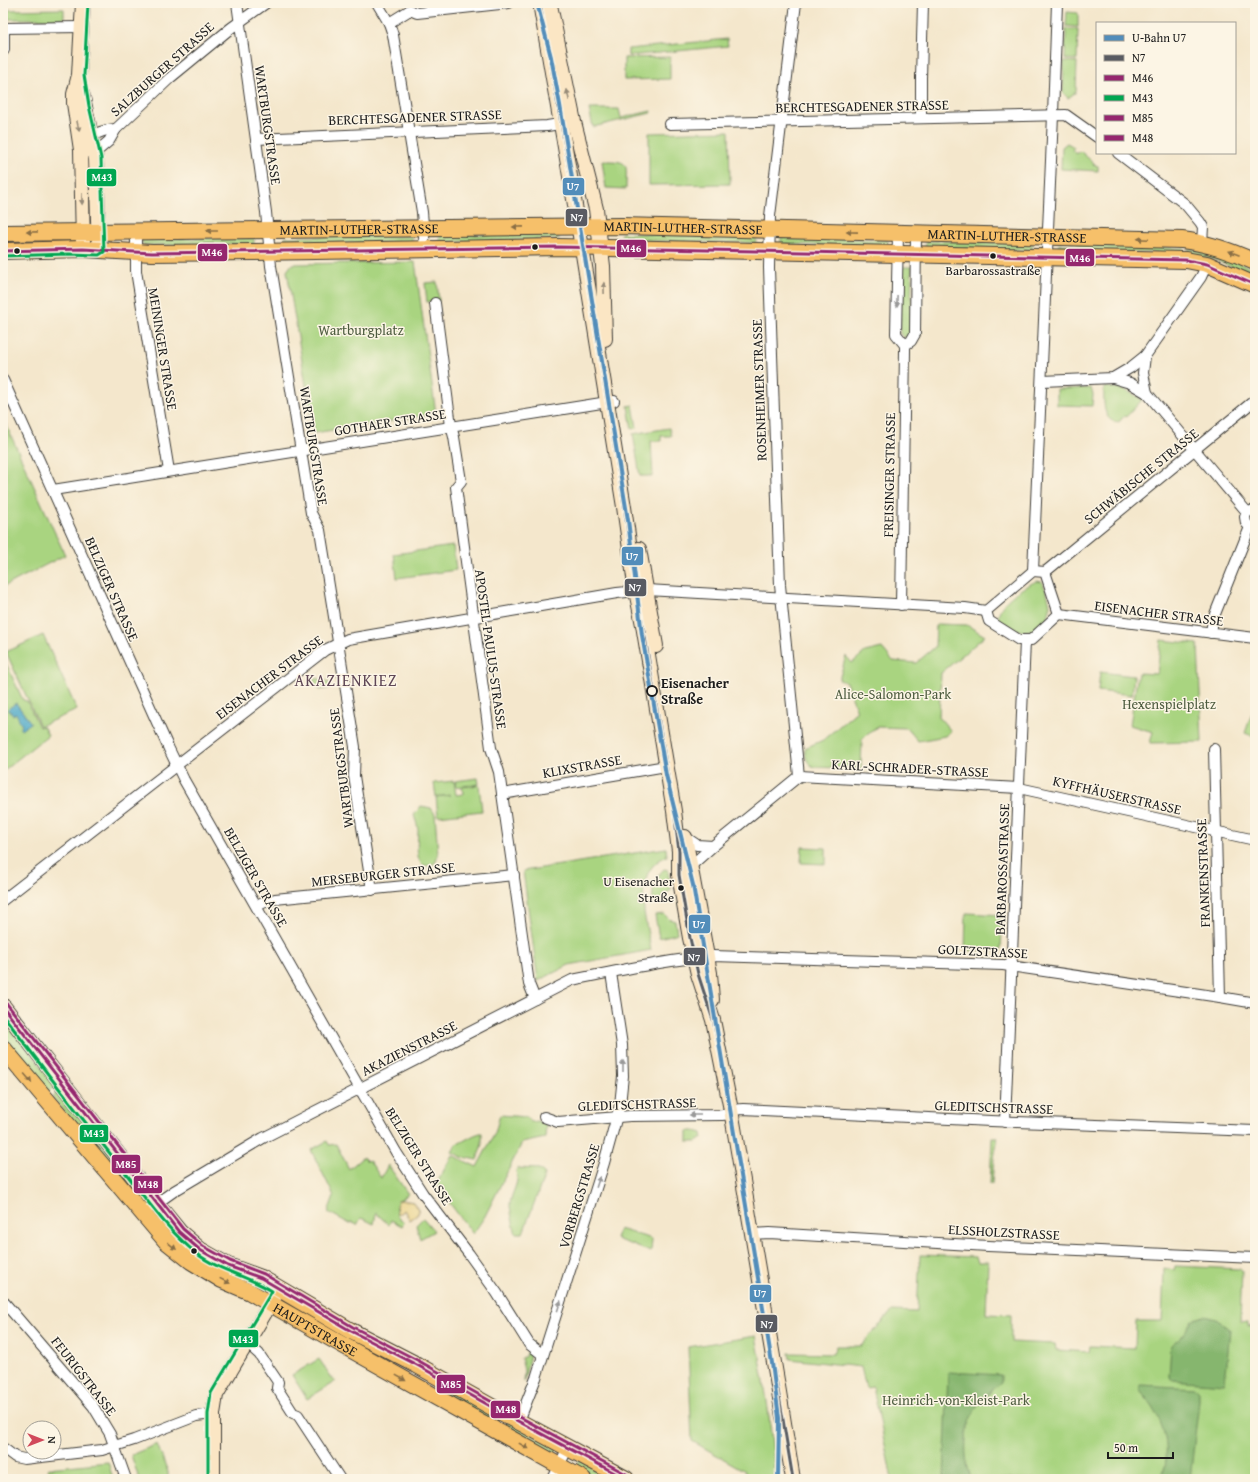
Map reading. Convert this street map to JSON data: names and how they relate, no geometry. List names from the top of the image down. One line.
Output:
{"streets":{"main road":["MARTIN-LUTHER-STRASSE","HAUPTSTRASSE"],"street":["SALZBURGER STRASSE","BERCHTESGADENER STRASSE","WARTBURGSTRASSE","MEININGER STRASSE","ROSENHEIMER STRASSE","GOTHAER STRASSE","FREISINGER STRASSE","SCHWÄBISCHE STRASSE","BELZIGER STRASSE","EISENACHER STRASSE","APOSTEL-PAULUS-STRASSE","KLIXSTRASSE","KARL-SCHRADER-STRASSE","KYFFHÄUSERSTRASSE","BARBAROSSASTRASSE","FRANKENSTRASSE","MERSEBURGER STRASSE","GOLTZSTRASSE","AKAZIENSTRASSE","GLEDITSCHSTRASSE","VORBERGSTRASSE","ELSSHOLZSTRASSE","FEURIGSTRASSE"]},"crossings":[["SALZBURGER STRASSE","WARTBURGSTRASSE"],["BERCHTESGADENER STRASSE","WARTBURGSTRASSE"],["BERCHTESGADENER STRASSE","ROSENHEIMER STRASSE"],["WARTBURGSTRASSE","MARTIN-LUTHER-STRASSE"],["WARTBURGSTRASSE","GOTHAER STRASSE"],["WARTBURGSTRASSE","EISENACHER STRASSE"],["WARTBURGSTRASSE","MERSEBURGER STRASSE"],["MARTIN-LUTHER-STRASSE","MEININGER STRASSE"],["MARTIN-LUTHER-STRASSE","ROSENHEIMER STRASSE"],["MARTIN-LUTHER-STRASSE","FREISINGER STRASSE"],["MEININGER STRASSE","GOTHAER STRASSE"],["ROSENHEIMER STRASSE","EISENACHER STRASSE"],["ROSENHEIMER STRASSE","KARL-SCHRADER-STRASSE"],["GOTHAER STRASSE","BELZIGER STRASSE"],["GOTHAER STRASSE","APOSTEL-PAULUS-STRASSE"],["FREISINGER STRASSE","EISENACHER STRASSE"],["BELZIGER STRASSE","EISENACHER STRASSE"],["BELZIGER STRASSE","MERSEBURGER STRASSE"],["BELZIGER STRASSE","AKAZIENSTRASSE"],["BELZIGER STRASSE","VORBERGSTRASSE"],["EISENACHER STRASSE","APOSTEL-PAULUS-STRASSE"],["APOSTEL-PAULUS-STRASSE","KLIXSTRASSE"],["APOSTEL-PAULUS-STRASSE","MERSEBURGER STRASSE"],["APOSTEL-PAULUS-STRASSE","AKAZIENSTRASSE"],["KARL-SCHRADER-STRASSE","KYFFHÄUSERSTRASSE"],["KARL-SCHRADER-STRASSE","BARBAROSSASTRASSE"],["KYFFHÄUSERSTRASSE","BARBAROSSASTRASSE"],["KYFFHÄUSERSTRASSE","FRANKENSTRASSE"],["BARBAROSSASTRASSE","GOLTZSTRASSE"],["BARBAROSSASTRASSE","GLEDITSCHSTRASSE"],["FRANKENSTRASSE","GOLTZSTRASSE"],["GOLTZSTRASSE","AKAZIENSTRASSE"],["AKAZIENSTRASSE","VORBERGSTRASSE"],["AKAZIENSTRASSE","HAUPTSTRASSE"],["GLEDITSCHSTRASSE","VORBERGSTRASSE"],["VORBERGSTRASSE","HAUPTSTRASSE"]],"one_way":["VORBERGSTRASSE"],"districts":["AKAZIENKIEZ"],"parks":["Wartburgplatz","Alice-Salomon-Park","Hexenspielplatz","Heinrich-von-Kleist-Park"],"places":["Barbarossastraße","Eisenacher Straße","U Eisenacher Straße"],"lines":["metro line U7","transit line N7","transit line M43","transit line M46","transit line M48","transit line M85"],"legend":["U-Bahn U7","N7","M46","M43","M85","M48"],"scale_bar":"50 m","north":"right"}
